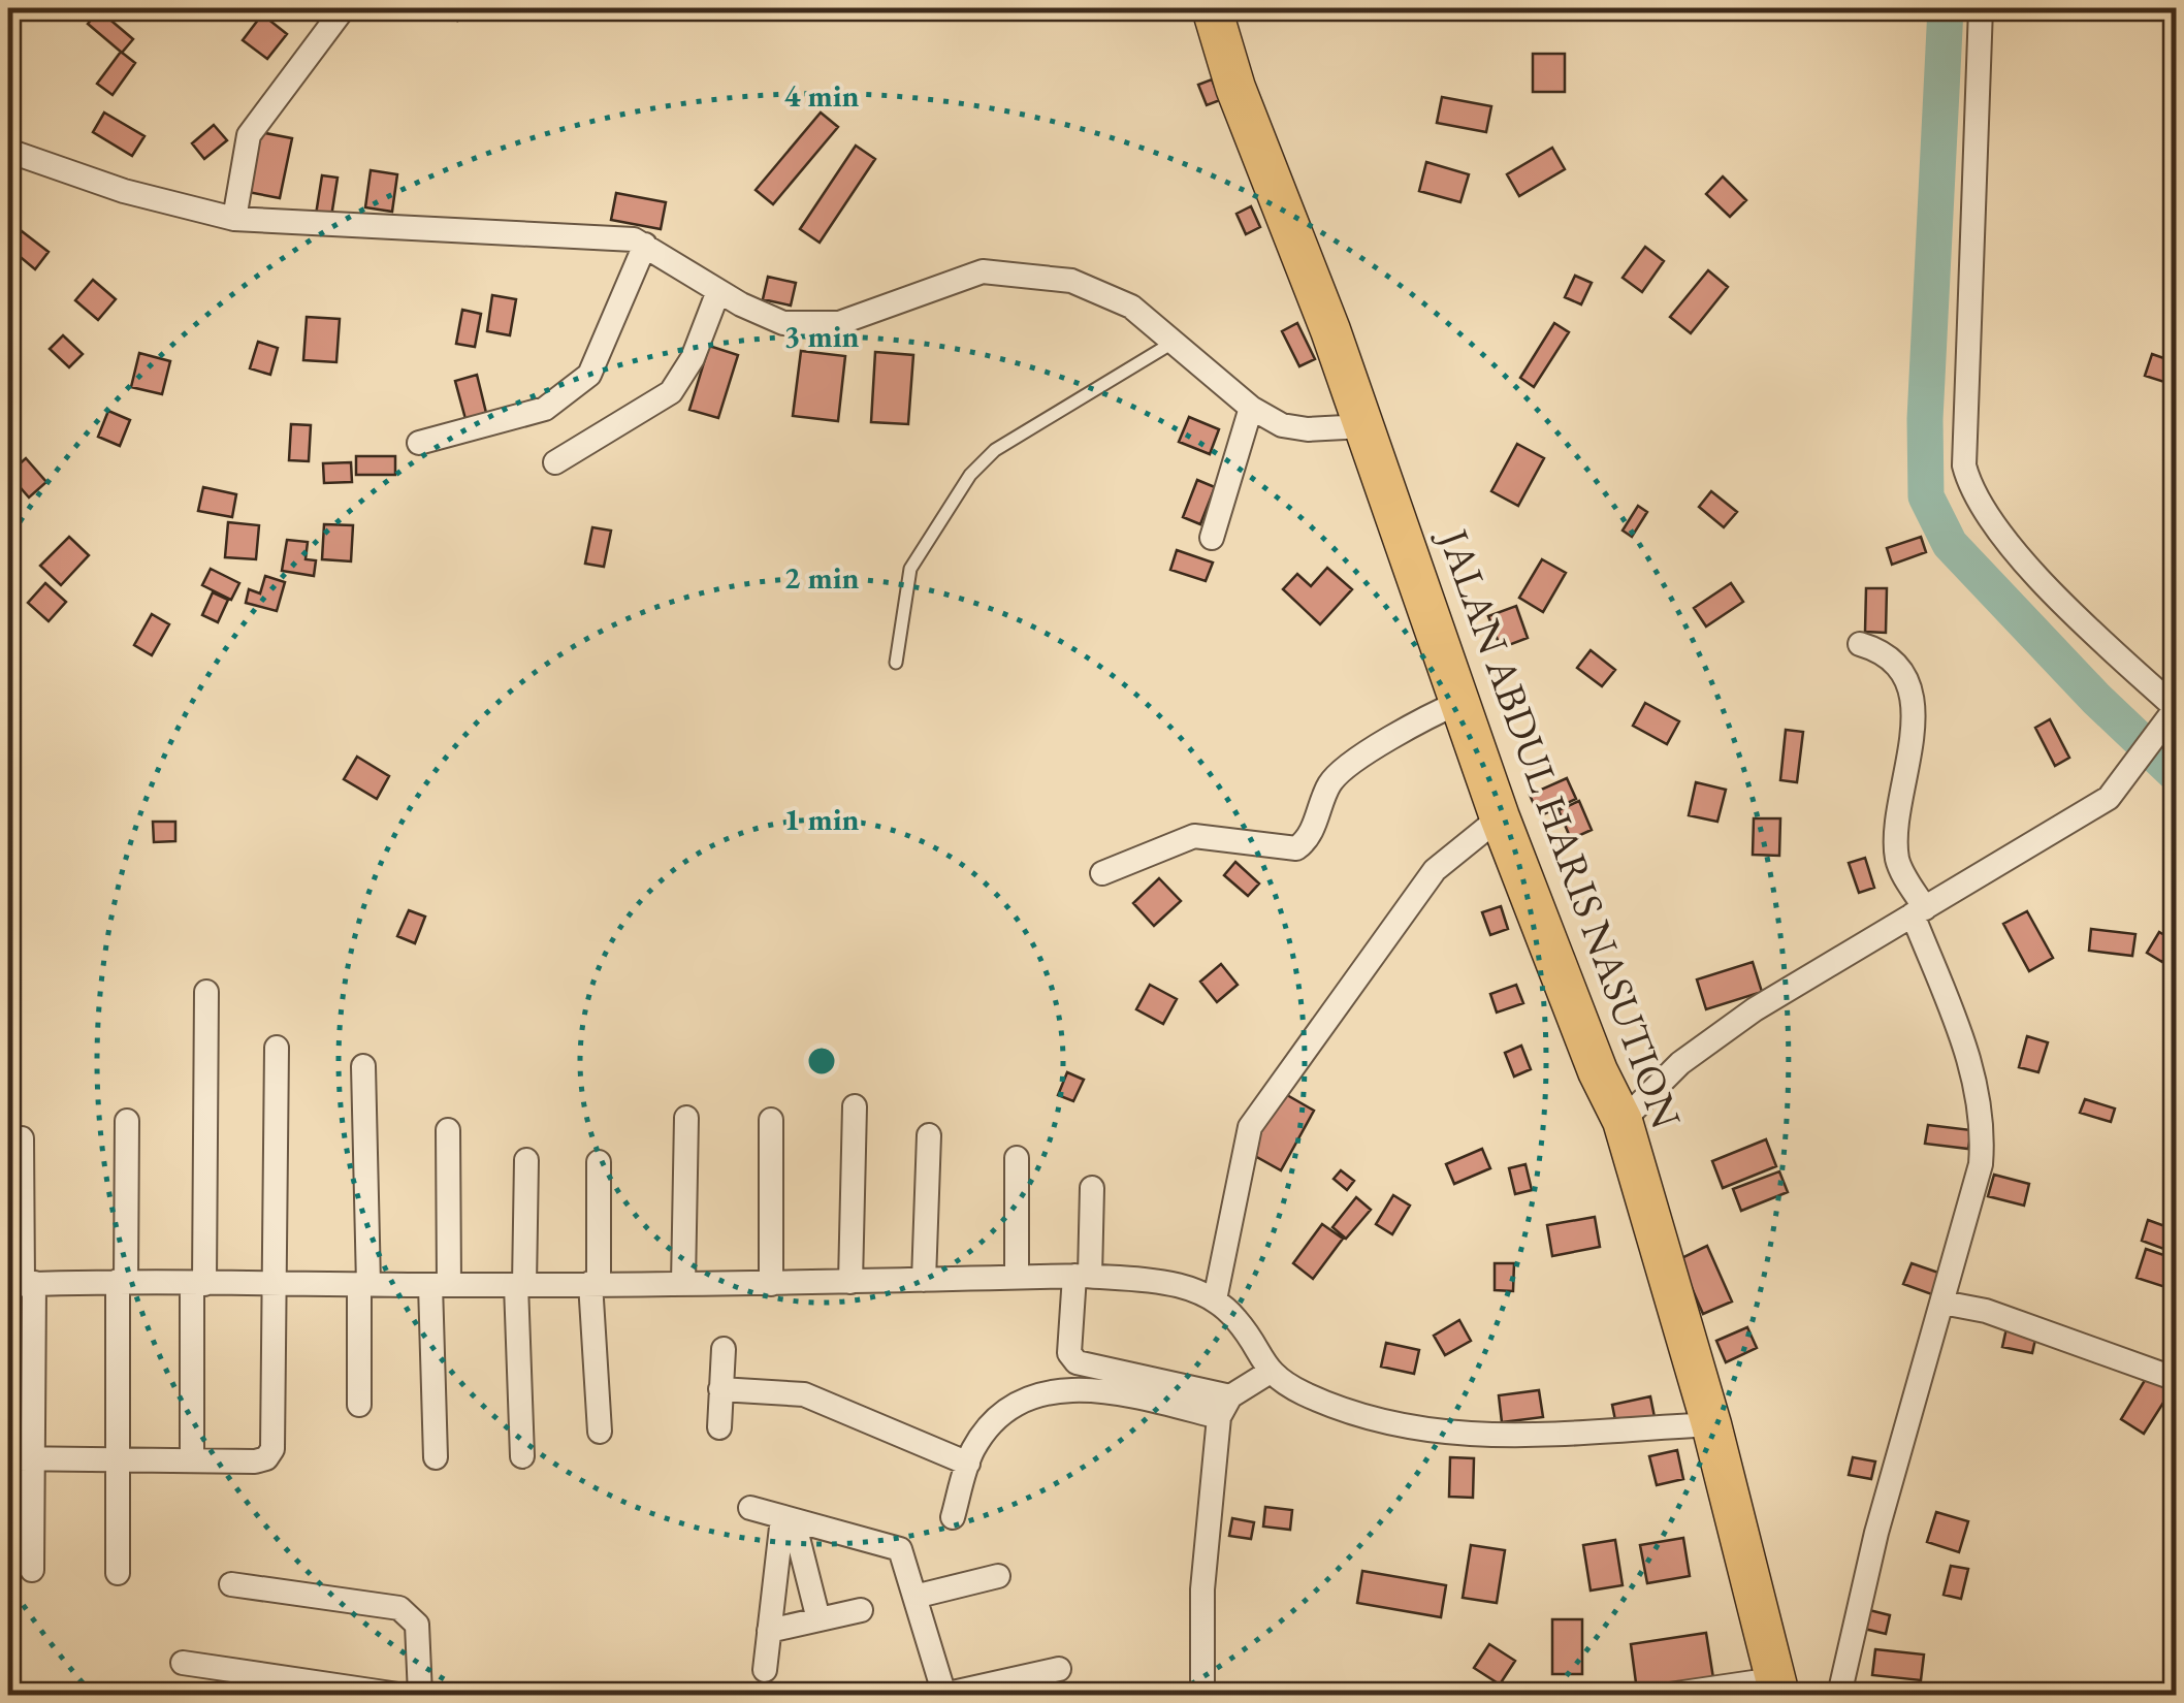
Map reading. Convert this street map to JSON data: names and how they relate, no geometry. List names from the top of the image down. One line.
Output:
{"streets":{"main road":["JALAN ABDUL HARIS NASUTION"]},"rings":["4 min","3 min","2 min","1 min"]}
